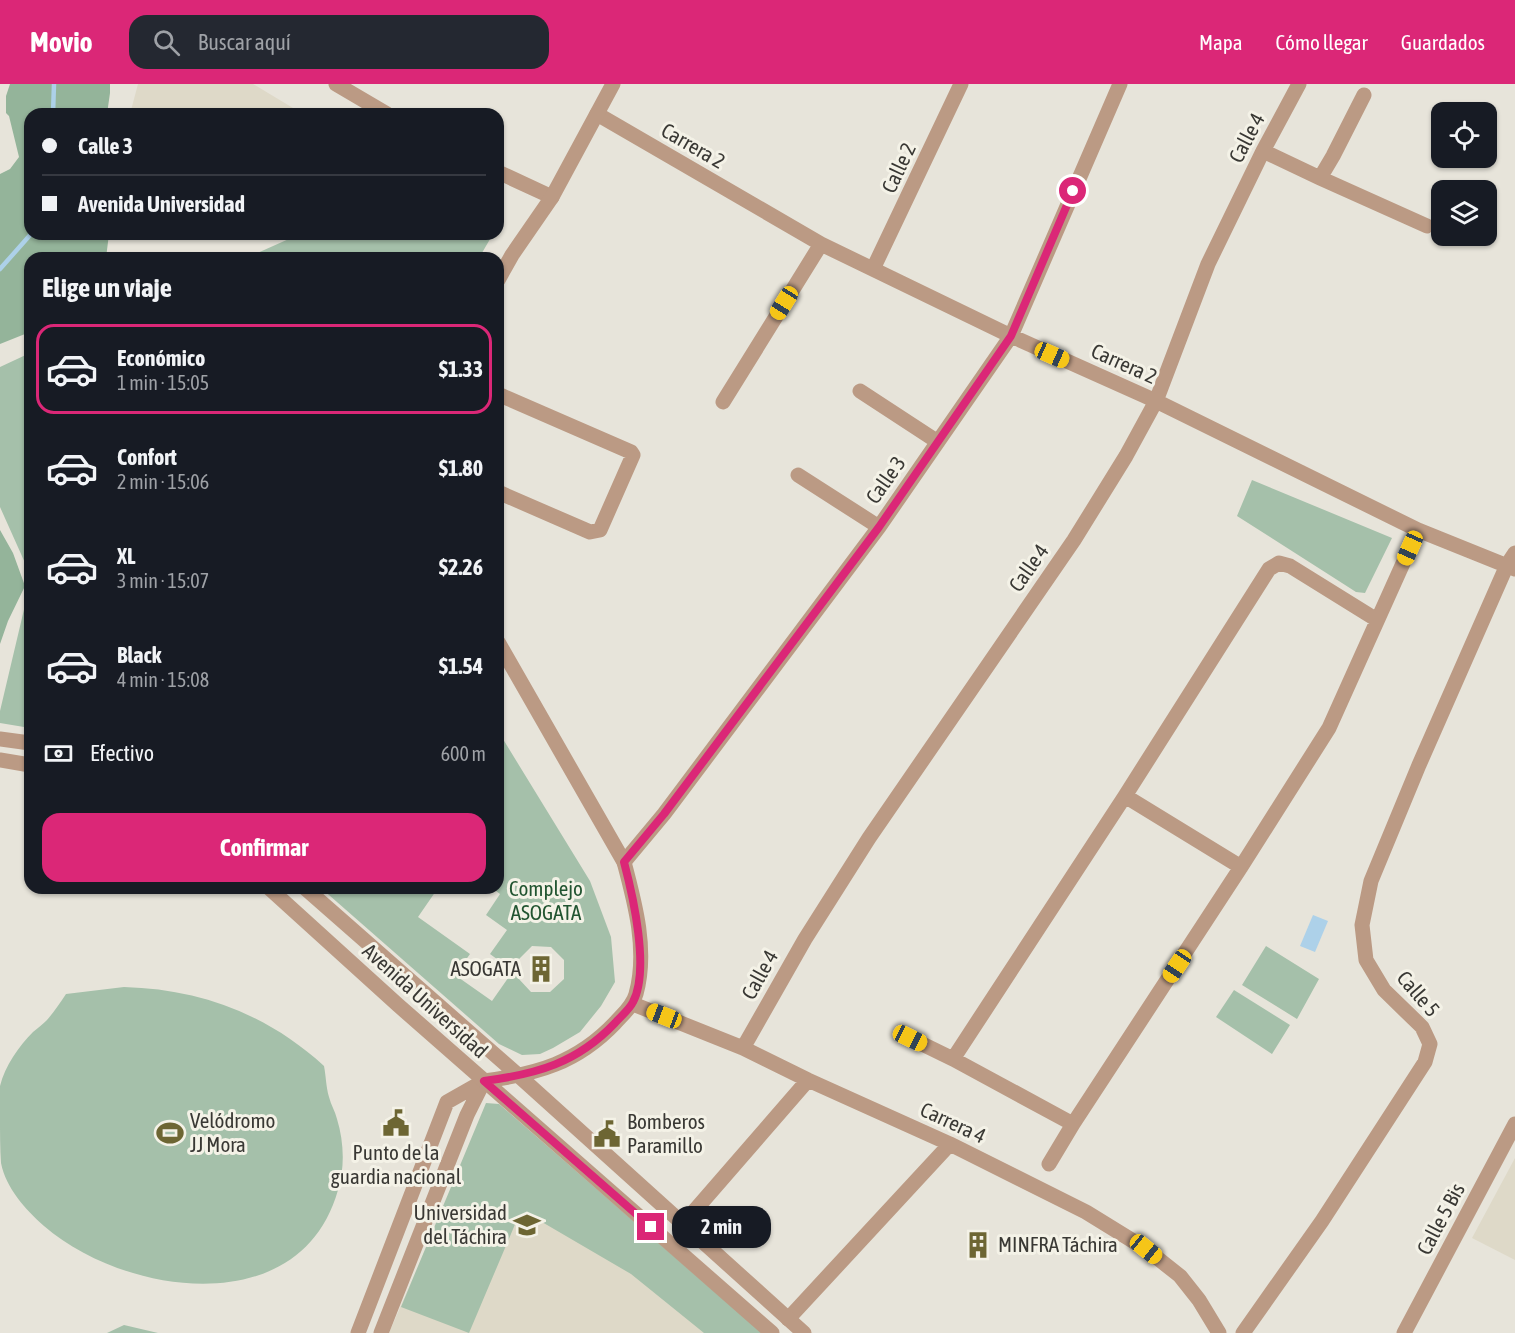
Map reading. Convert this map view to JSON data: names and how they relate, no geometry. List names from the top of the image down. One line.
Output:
{"streets":{"street":["Calle 4","Carrera 2","Calle 2","Calle 3","Calle 5","Avenida Universidad","Carrera 4","Calle 5 Bis"]},"crossings":[["Calle 4","Carrera 2"],["Calle 4","Carrera 4"],["Carrera 2","Calle 2"],["Carrera 2","Calle 3"],["Carrera 2","Calle 5"]],"parks":["Complejo ASOGATA"],"places":{"building":["ASOGATA","MINFRA Táchira"],"public building":["Punto de la guardia nacional","Bomberos Paramillo"],"sports":["Velódromo JJ Mora"],"school or university":["Universidad del Táchira"]},"page":{"header":"Movio","search":"Buscar aquí","nav":["Mapa","Cómo llegar","Guardados"],"banner":["Calle 3","Avenida Universidad"],"heading":"Elige un viaje","list":[{"name":"Económico","note":"1 min · 15:05","value":"$1.33"},{"name":"Confort","note":"2 min · 15:06","value":"$1.80"},{"name":"XL","note":"3 min · 15:07","value":"$2.26"},{"name":"Black","note":"4 min · 15:08","value":"$1.54"}],"pay":["Efectivo","600 m"],"buttons":"Confirmar","bubble":"2 min"}}
